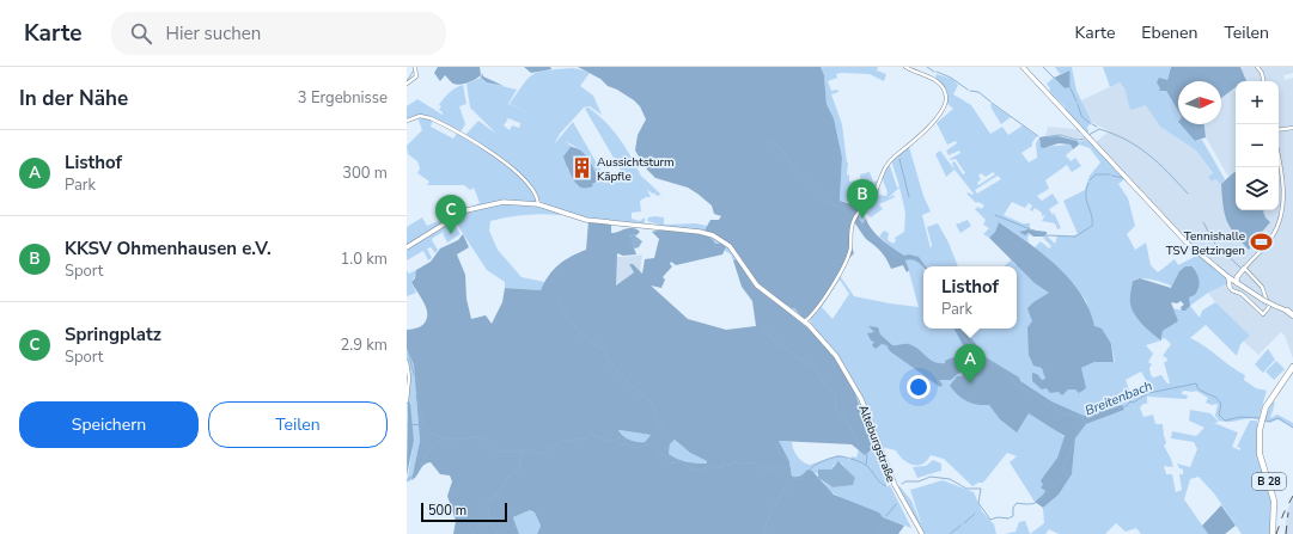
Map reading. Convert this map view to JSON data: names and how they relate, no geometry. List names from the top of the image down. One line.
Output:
{"streets":{"highway":["B 28"],"main road":["Alteburgstraße"]},"water":["Breitenbach"],"places":{"building":["Aussichtsturm Käpfle"],"sports":["Tennishalle TSV Betzingen"]},"scale_bar":"500 m","north":"right","page":{"header":"Karte","search":"Hier suchen","nav":["Karte","Ebenen","Teilen"],"heading":["In der Nähe","3 Ergebnisse"],"map_buttons":["+","−"],"list":[{"mark":"A","name":"Listhof","note":"Park","value":"300 m"},{"mark":"B","name":"KKSV Ohmenhausen e.V.","note":"Sport","value":"1.0 km"},{"mark":"C","name":"Springplatz","note":"Sport","value":"2.9 km"}],"pins":["B","C","A"],"popup":["Listhof","Park"],"buttons":["Speichern","Teilen"],"scale":"500 m"}}
